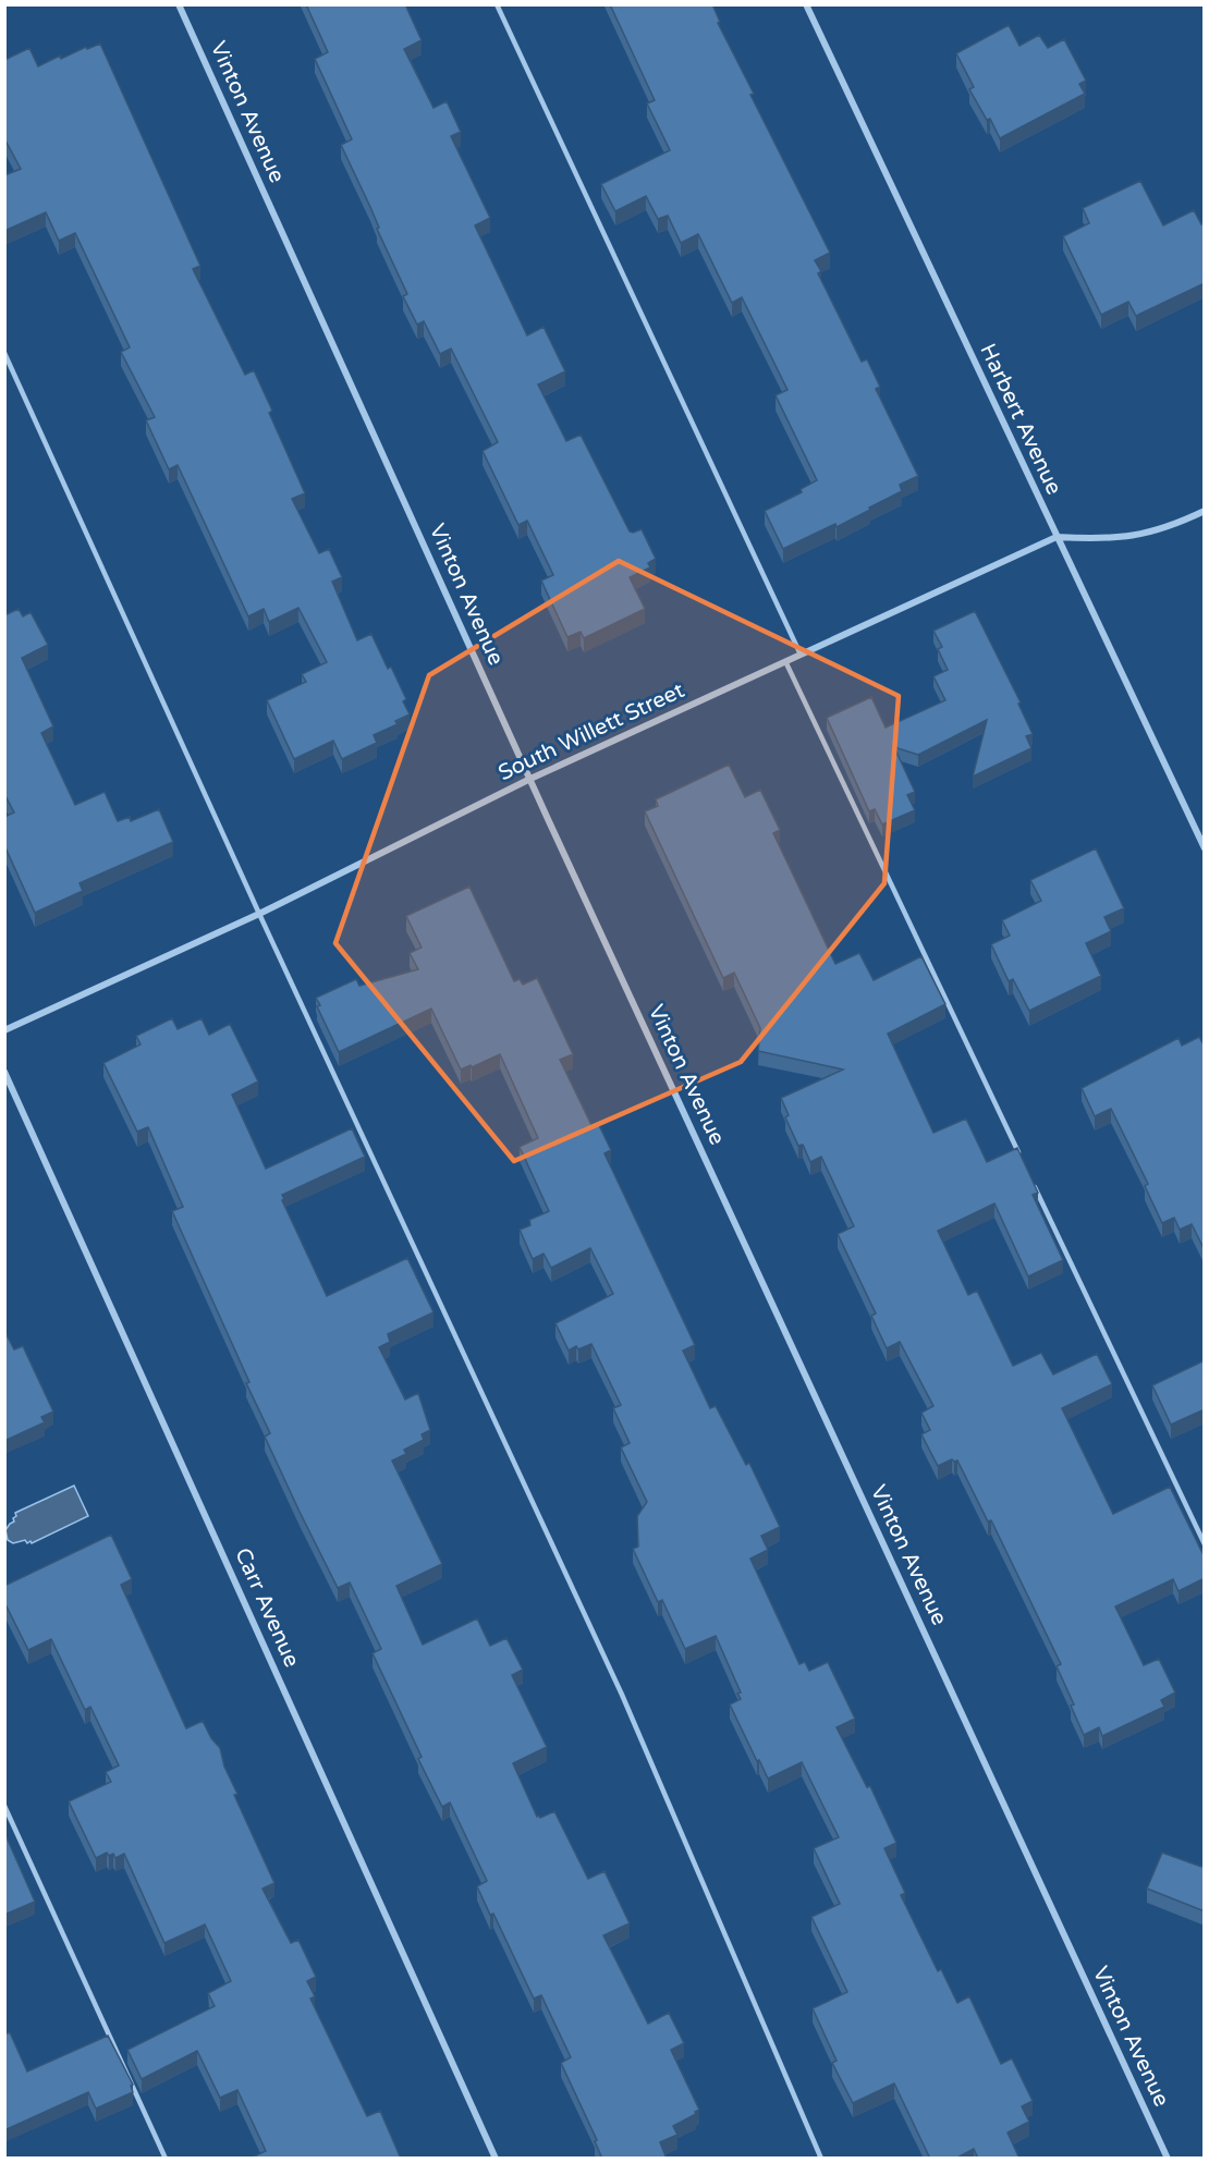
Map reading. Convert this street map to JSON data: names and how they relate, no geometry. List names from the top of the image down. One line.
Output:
{"streets":{"street":["Vinton Avenue","Harbert Avenue","South Willett Street","Carr Avenue"]},"crossings":[["Vinton Avenue","South Willett Street"],["Harbert Avenue","South Willett Street"]]}
